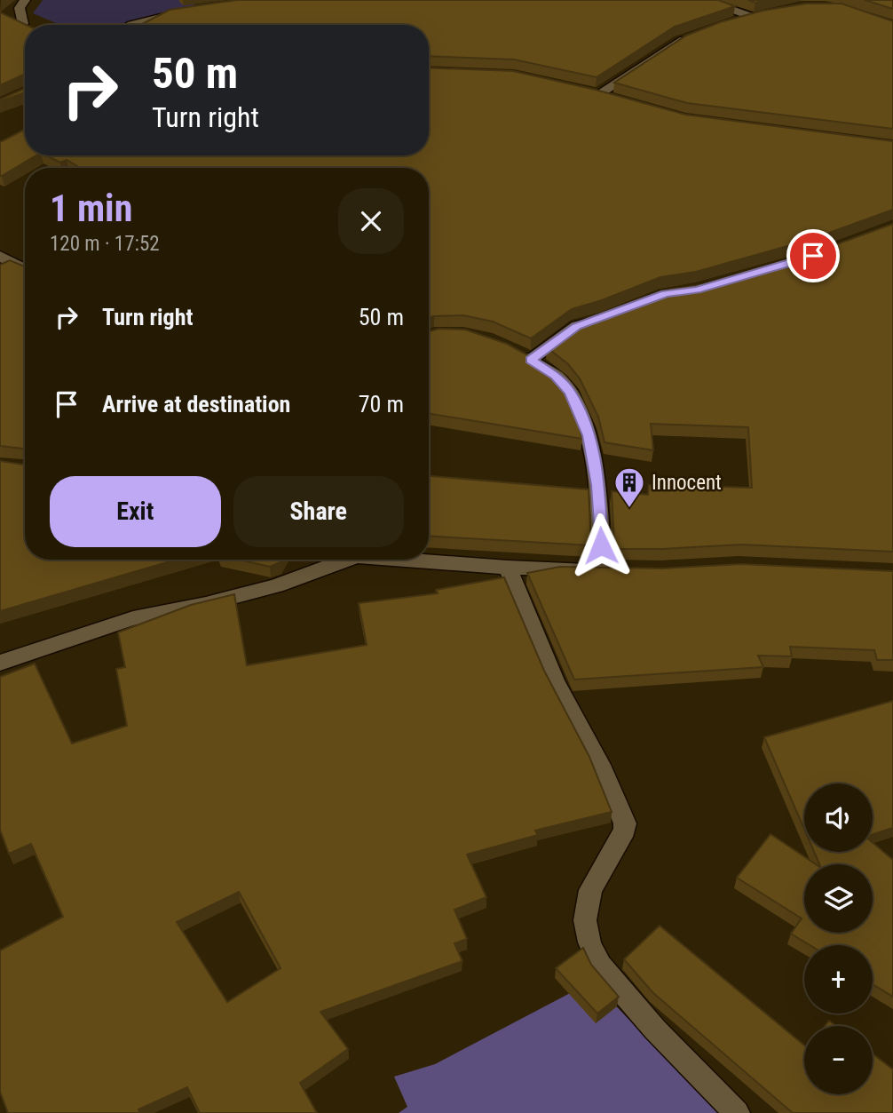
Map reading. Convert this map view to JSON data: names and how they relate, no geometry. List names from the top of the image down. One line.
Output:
{"places":{"building":["Innocent"]},"page":{"turn":["50 m","Turn right"],"heading":["1 min","120 m · 17:52"],"list":[{"name":"Turn right","value":"50 m"},{"name":"Arrive at destination","value":"70 m"}],"buttons":["Exit","Share"],"map_buttons":["+","−"]}}
